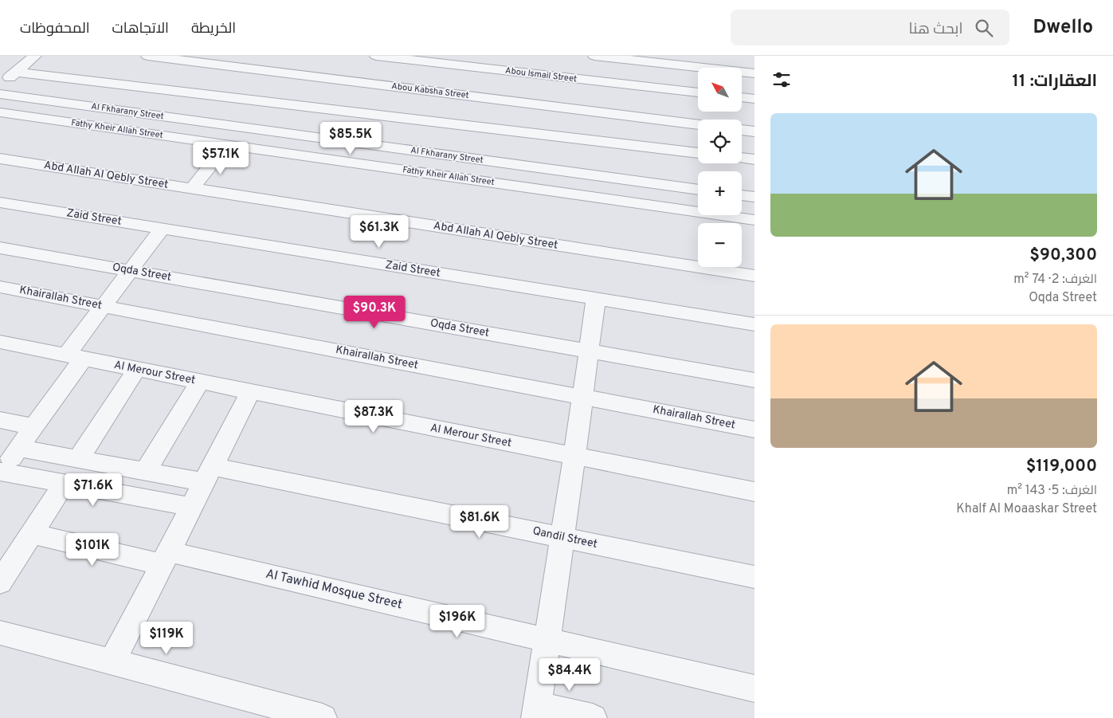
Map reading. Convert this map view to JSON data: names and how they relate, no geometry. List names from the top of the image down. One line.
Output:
{"streets":{"street":["Abou Ismail Street","Abou Kabsha Street","Al Fkharany Street","Fathy Kheir Allah Street","Abd Allah Al Qebly Street","Zaid Street","Oqda Street","Khairallah Street","Al Merour Street","Qandil Street","Al Tawhid Mosque Street"]},"crossings":[["Abou Kabsha Street","Al Fkharany Street"]],"north":"top left","page":{"header":"Dwello","search":"ابحث هنا","nav":["الخريطة","الاتجاهات","المحفوظات"],"heading":"العقارات: 11","map_buttons":["+","−"],"list":[{"name":"$90,300","note":"الغرف: 2 · 74 m² · Oqda Street"},{"name":"$119,000","note":"الغرف: 5 · 143 m² · Khalf Al Moaaskar Street"}],"price":["$85.5K","$57.1K","$61.3K","$90.3K","$87.3K","$71.6K","$81.6K","$101K","$196K","$119K","$84.4K"]}}
